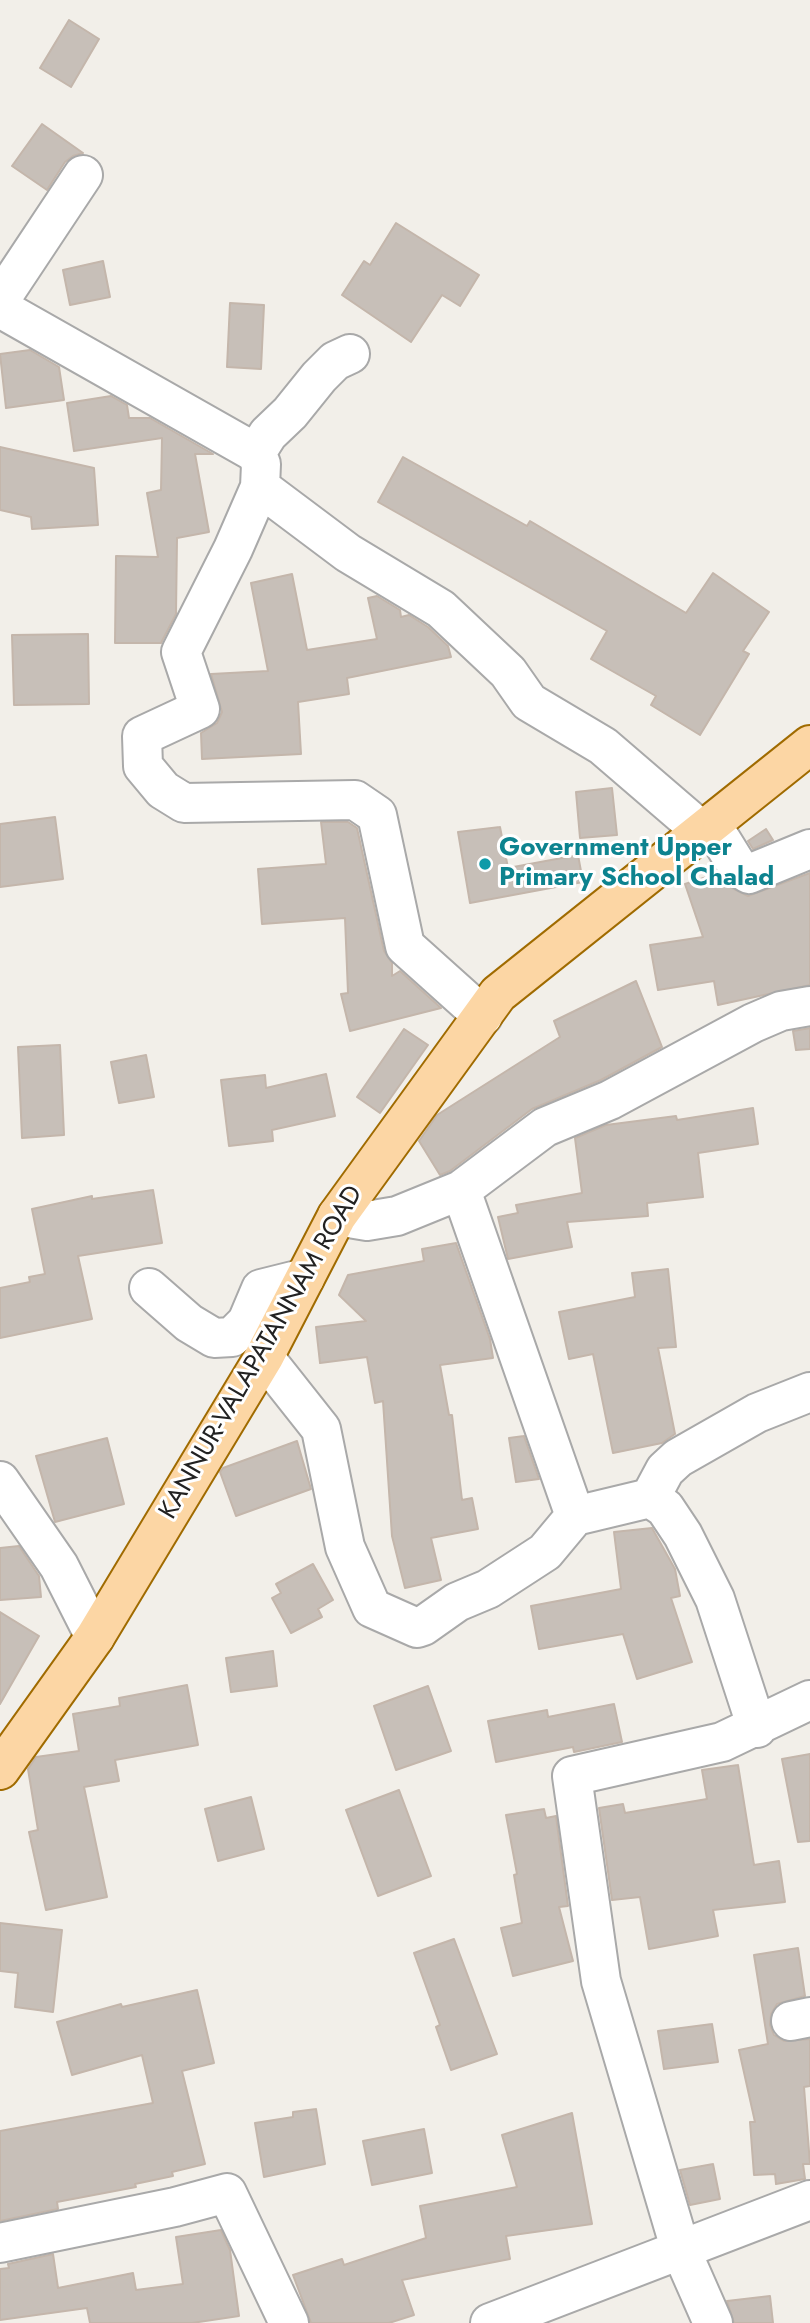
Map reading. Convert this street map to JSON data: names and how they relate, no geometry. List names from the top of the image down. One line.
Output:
{"streets":{"main road":["KANNUR-VALAPATANNAM ROAD"]},"places":["Government Upper Primary School Chalad"]}
